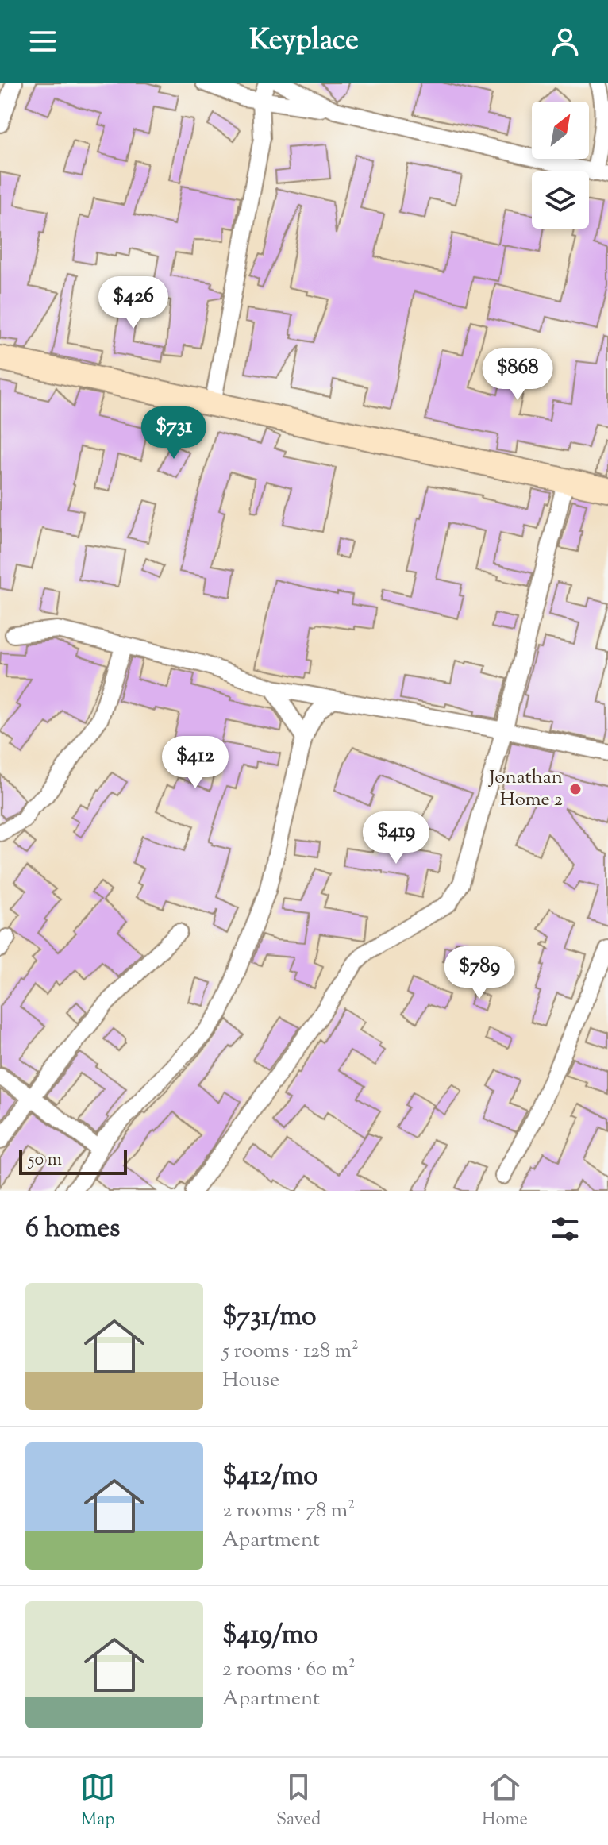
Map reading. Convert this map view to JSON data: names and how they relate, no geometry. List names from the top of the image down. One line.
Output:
{"places":["Jonathan Home 2"],"scale_bar":"50 m","north":"top right","page":{"header":"Keyplace","price":["$426","$868","$731","$412","$419","$789"],"scale":"50 m","heading":"6 homes","list":[{"name":"$731/mo","note":"5 rooms · 128 m² · House"},{"name":"$412/mo","note":"2 rooms · 78 m² · Apartment"},{"name":"$419/mo","note":"2 rooms · 60 m² · Apartment"}],"tabs":["Map","Saved","Home"]}}
